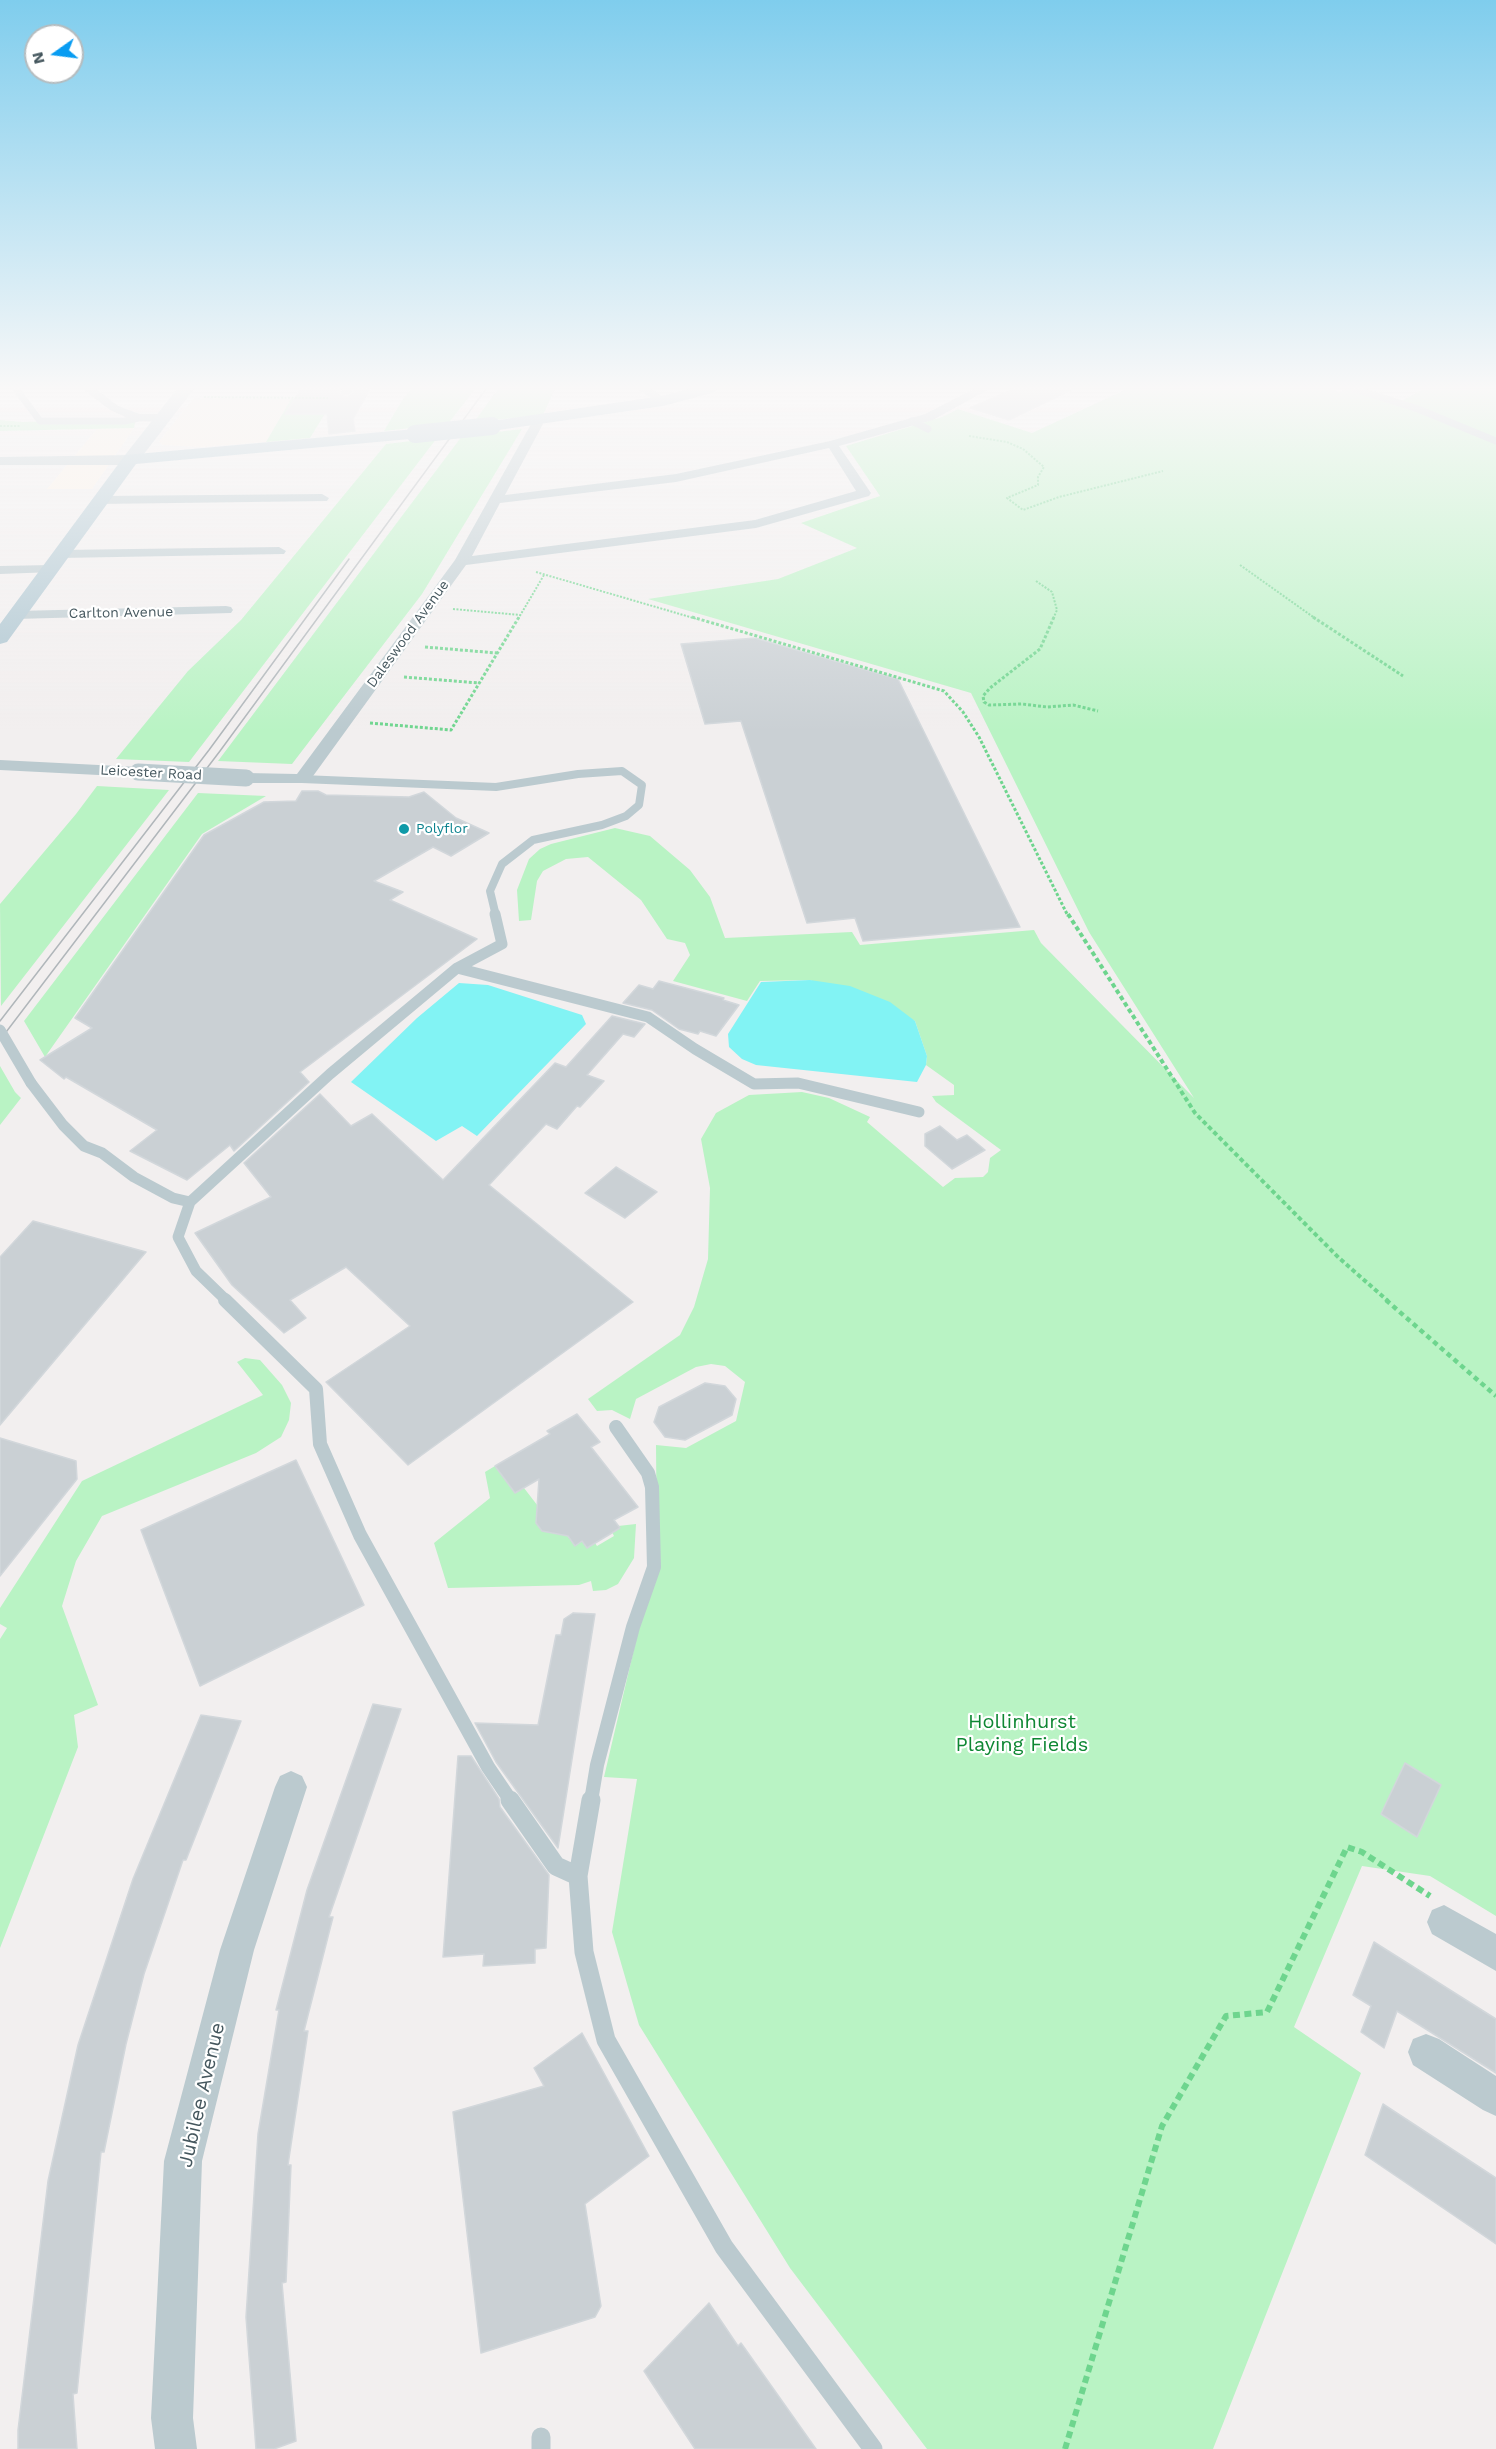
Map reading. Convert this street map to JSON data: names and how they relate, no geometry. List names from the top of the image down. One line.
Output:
{"streets":{"street":["Carlton Avenue","Daleswood Avenue","Leicester Road","Jubilee Avenue"]},"crossings":[["Daleswood Avenue","Leicester Road"]],"parks":["Hollinhurst Playing Fields"],"places":["Polyflor"],"north":"left"}
